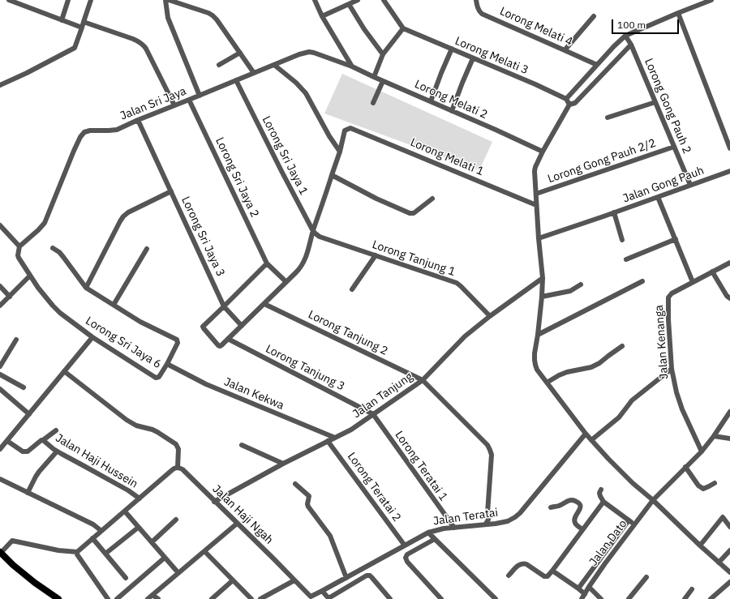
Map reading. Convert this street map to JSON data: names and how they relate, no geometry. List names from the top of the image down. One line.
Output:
{"streets":{"street":["Lorong Melati 4","Lorong Melati 3","Lorong Melati 2","Jalan Sri Jaya","Lorong Gong Pauh 2","Lorong Sri Jaya 1","Lorong Melati 1","Lorong Gong Pauh 2/2","Lorong Sri Jaya 2","Jalan Gong Pauh","Lorong Sri Jaya 3","Lorong Tanjung 1","Lorong Tanjung 2","Jalan Kenanga","Lorong Sri Jaya 6","Lorong Tanjung 3","Jalan Kekwa","Jalan Tanjung","Jalan Haji Hussein","Lorong Teratai 1","Lorong Teratai 2","Jalan Haji Ngah","Jalan Teratai","Jalan Dato"]},"crossings":[["Lorong Melati 2","Jalan Sri Jaya"],["Jalan Sri Jaya","Lorong Sri Jaya 1"],["Jalan Sri Jaya","Lorong Sri Jaya 2"],["Jalan Sri Jaya","Lorong Sri Jaya 3"],["Jalan Sri Jaya","Lorong Sri Jaya 6"],["Lorong Gong Pauh 2","Lorong Gong Pauh 2/2"],["Lorong Gong Pauh 2","Jalan Gong Pauh"],["Lorong Sri Jaya 1","Lorong Tanjung 1"],["Lorong Tanjung 1","Jalan Tanjung"],["Lorong Tanjung 2","Jalan Tanjung"],["Lorong Tanjung 2","Jalan Teratai"],["Jalan Kenanga","Jalan Dato"],["Lorong Sri Jaya 6","Jalan Kekwa"],["Lorong Tanjung 3","Jalan Tanjung"],["Lorong Tanjung 3","Lorong Teratai 1"],["Jalan Kekwa","Jalan Tanjung"],["Jalan Tanjung","Lorong Teratai 1"],["Jalan Tanjung","Lorong Teratai 2"],["Jalan Tanjung","Jalan Haji Ngah"],["Lorong Teratai 1","Jalan Teratai"],["Lorong Teratai 2","Jalan Teratai"],["Jalan Haji Ngah","Jalan Teratai"]],"scale_bar":"100 m"}
